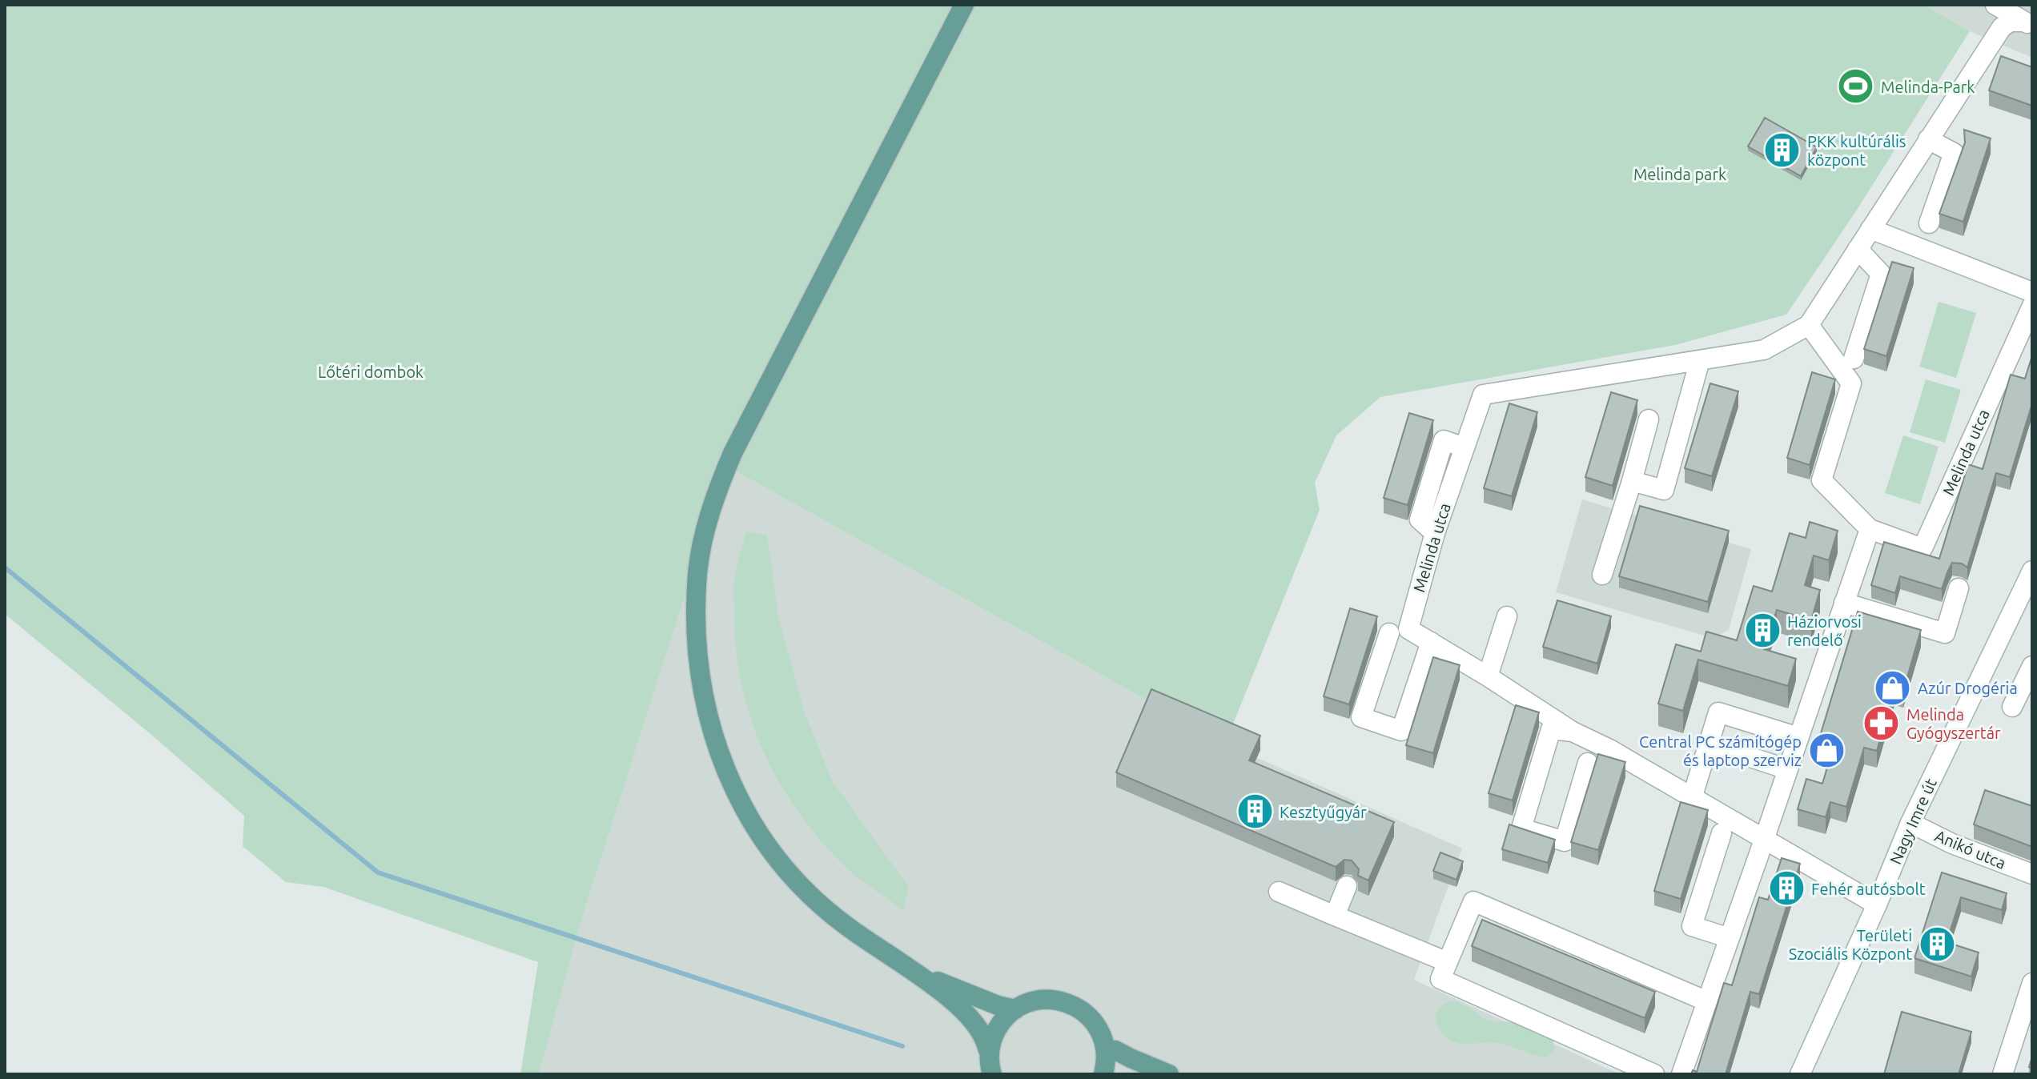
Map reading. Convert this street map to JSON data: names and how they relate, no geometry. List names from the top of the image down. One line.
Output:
{"streets":{"street":["Melinda utca","Nagy Imre út","Anikó utca"]},"crossings":[["Melinda utca","Nagy Imre út"],["Nagy Imre út","Anikó utca"]],"parks":["Melinda park","Lőtéri dombok"],"places":{"sports":["Melinda-Park"],"building":["PKK kultúrális központ","Háziorvosi rendelő","Kesztyűgyár","Fehér autósbolt","Területi Szociális Központ"],"shop":["Azúr Drogéria","Central PC számítógép és laptop szerviz"],"pharmacy":["Melinda Gyógyszertár"]}}
